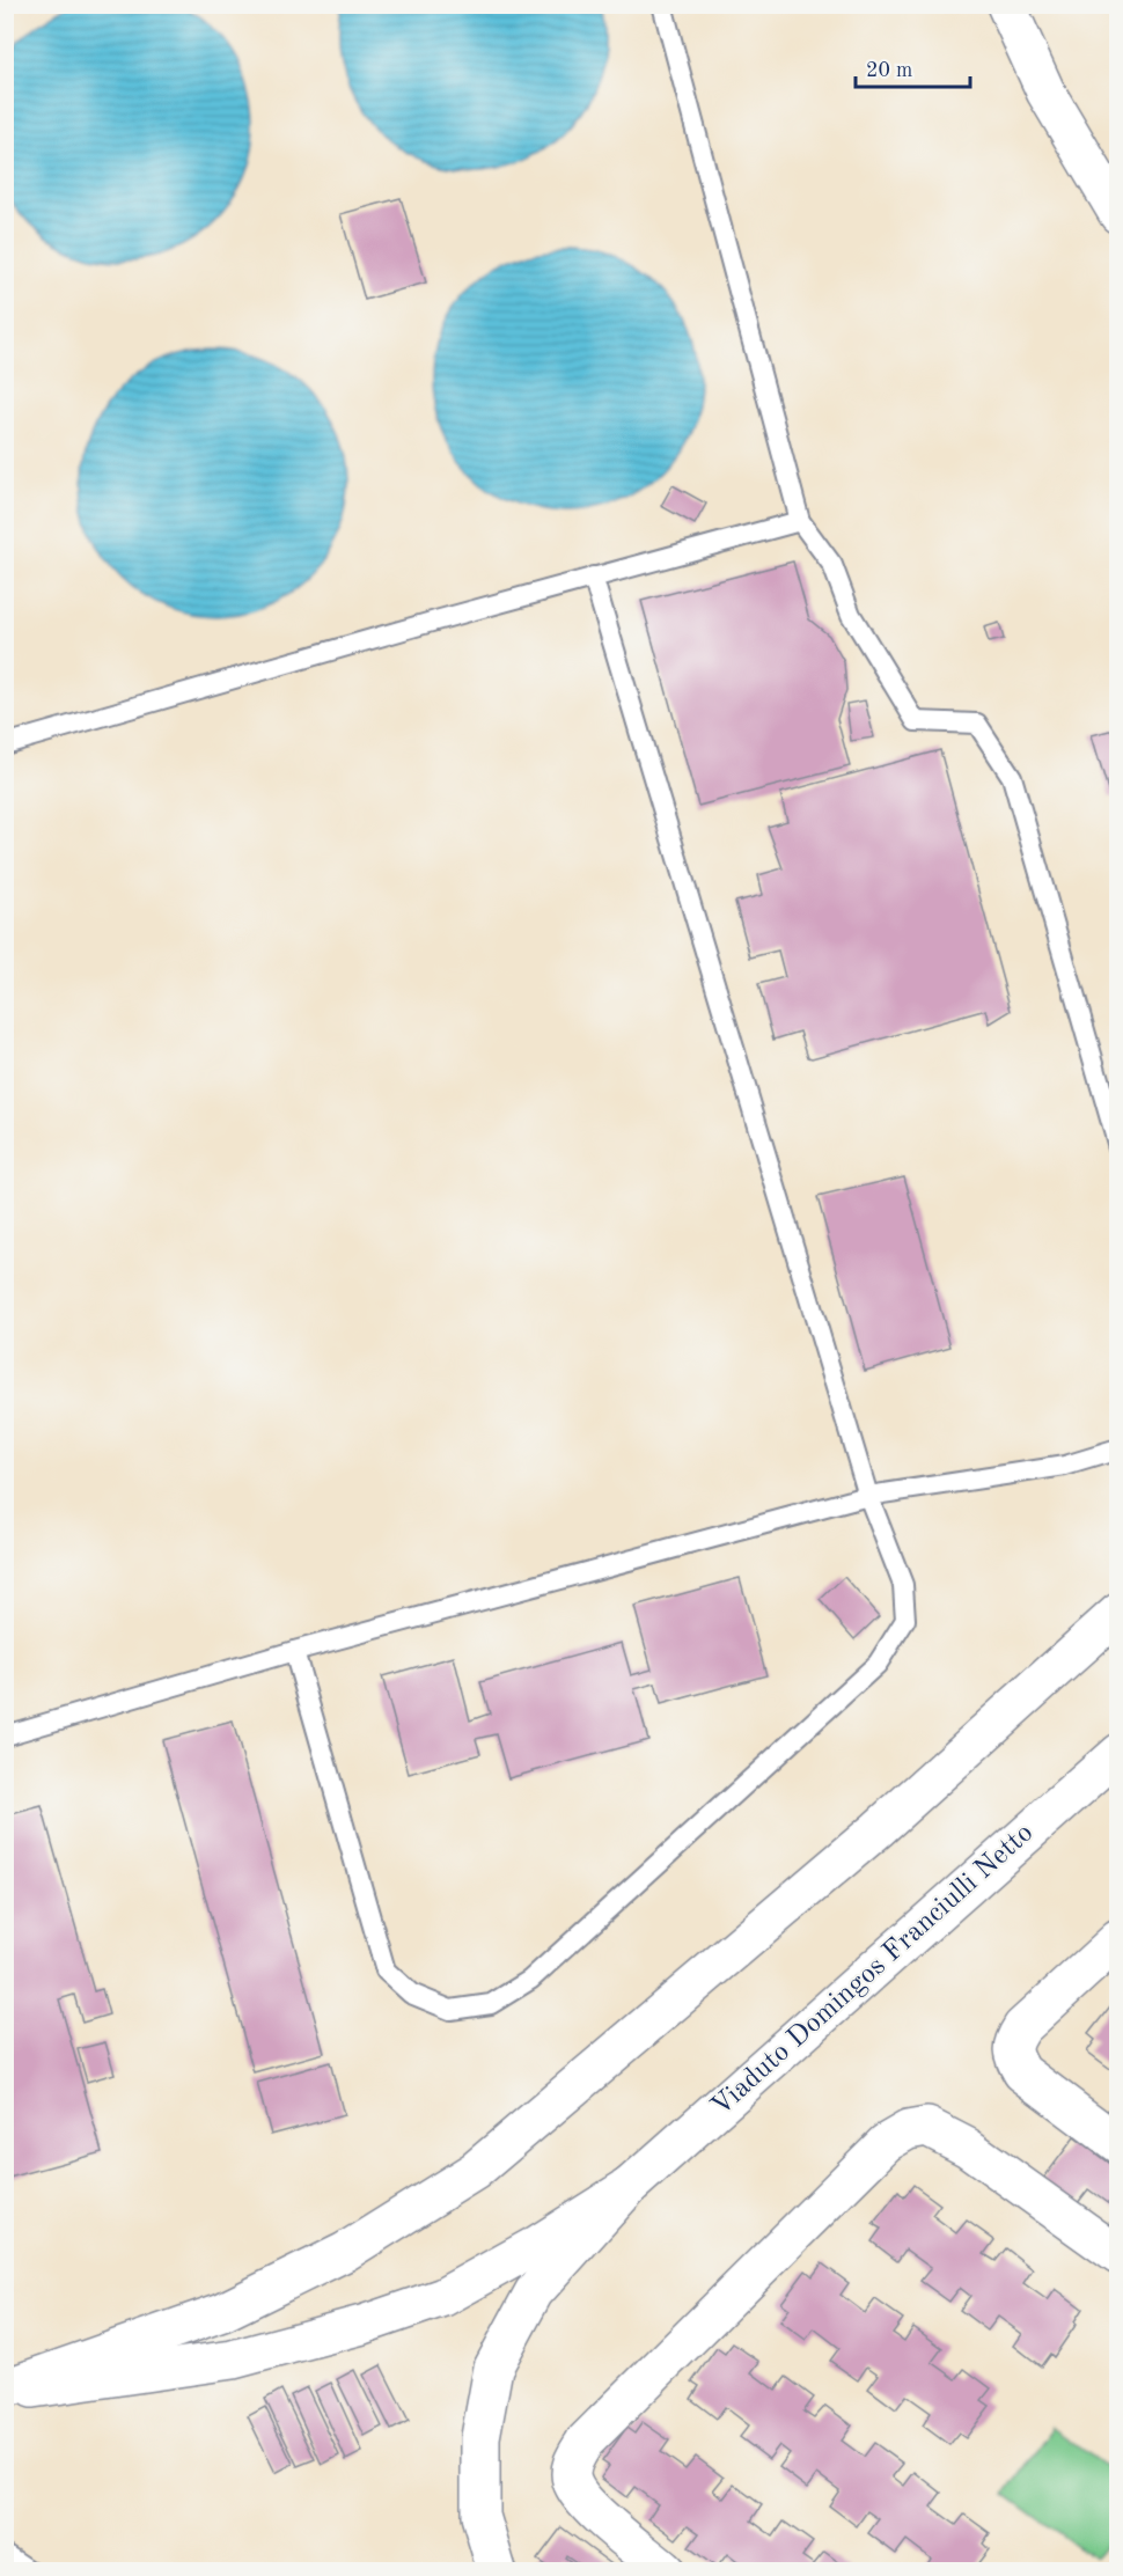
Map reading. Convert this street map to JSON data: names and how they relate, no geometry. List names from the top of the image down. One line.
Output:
{"streets":{"main road":["Viaduto Domingos Franciulli Netto"]},"scale_bar":"20 m"}
